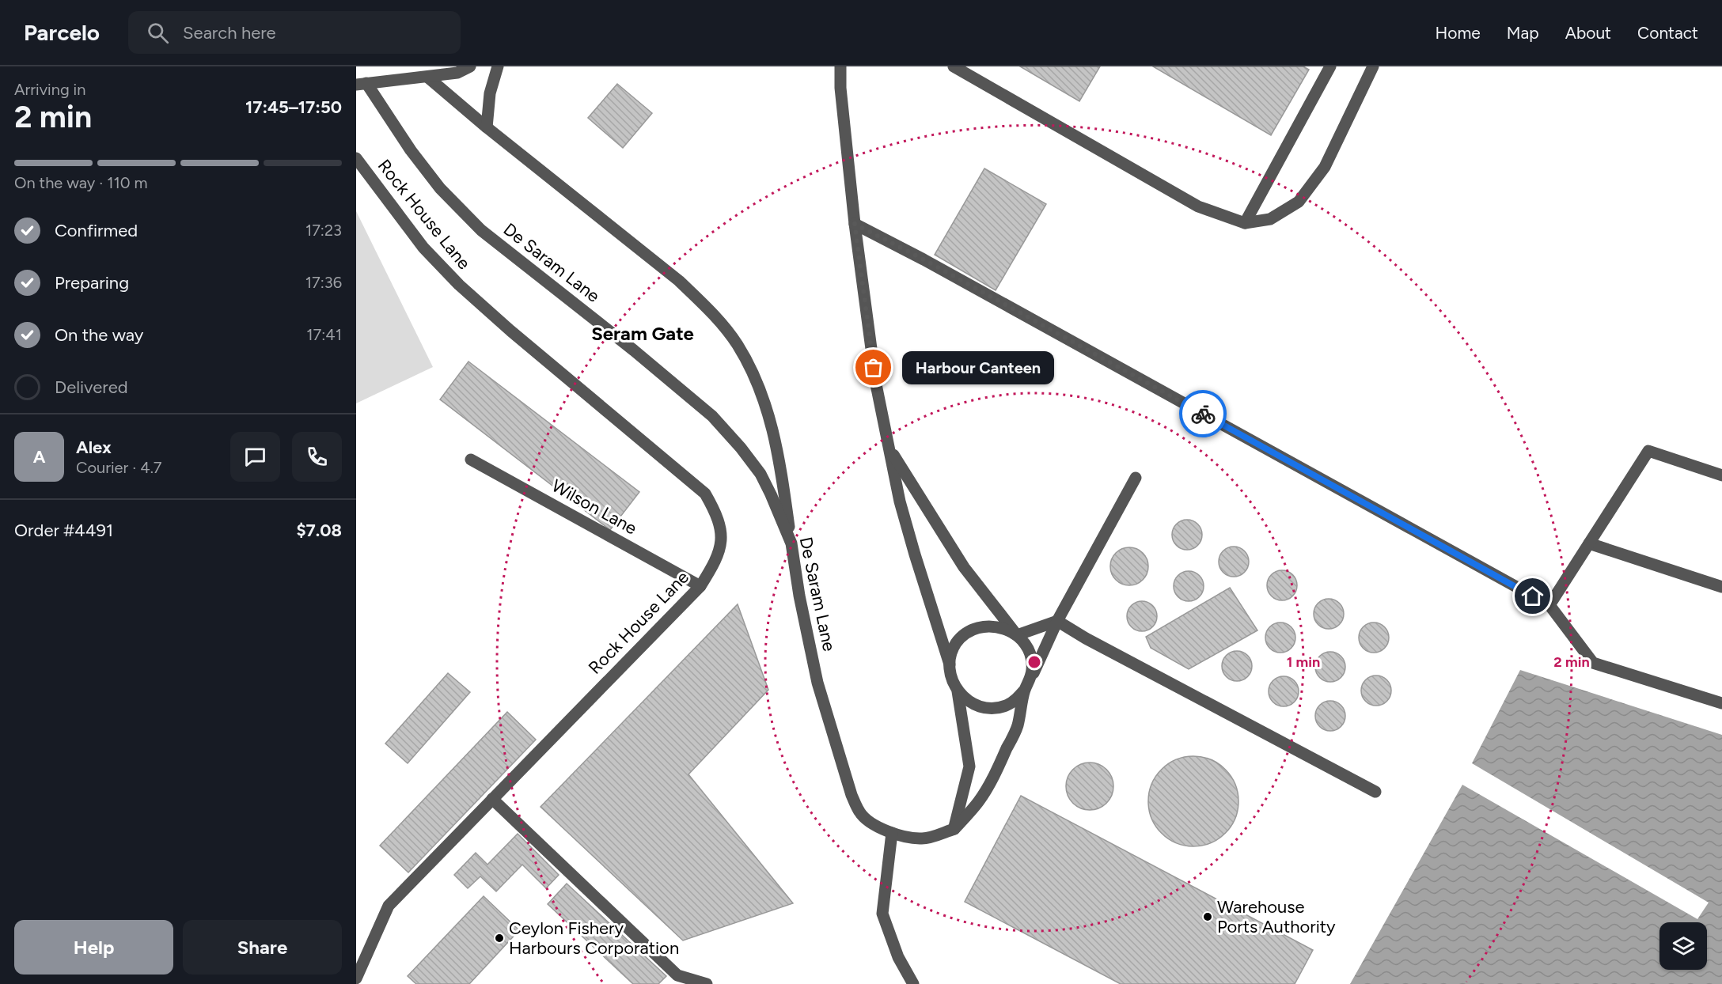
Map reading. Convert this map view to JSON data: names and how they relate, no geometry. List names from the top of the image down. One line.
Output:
{"streets":{"street":["Rock House Lane","De Saram Lane","Wilson Lane"]},"crossings":[["Rock House Lane","Wilson Lane"]],"districts":["Seram Gate"],"places":["Harbour Canteen","Warehouse Ports Authority","Ceylon Fishery Harbours Corporation"],"page":{"header":"Parcelo","search":"Search here","nav":["Home","Map","About","Contact"],"heading":["2 min","Arriving in","17:45–17:50"],"panel":["Alex","Courier · 4.7","Order #4491","$7.08"],"bar":"On the way · 110 m","list":[["Confirmed","17:23"],["Preparing","17:36"],["On the way","17:41"],"Delivered"],"bubble":"Harbour Canteen","round":"A","buttons":["Help","Share"]},"rings":["1 min","2 min"]}
